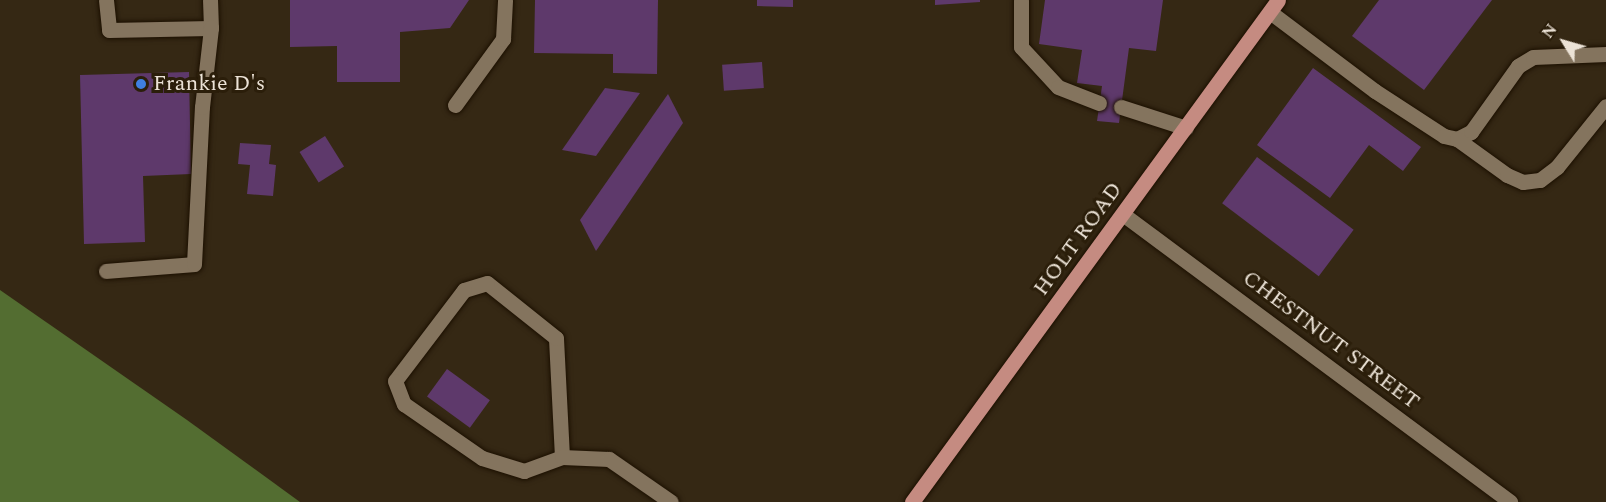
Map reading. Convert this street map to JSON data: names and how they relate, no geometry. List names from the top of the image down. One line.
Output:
{"streets":{"main road":["HOLT ROAD"],"street":["CHESTNUT STREET"]},"crossings":[["HOLT ROAD","CHESTNUT STREET"]],"places":["Frankie D's"],"north":"top left"}
